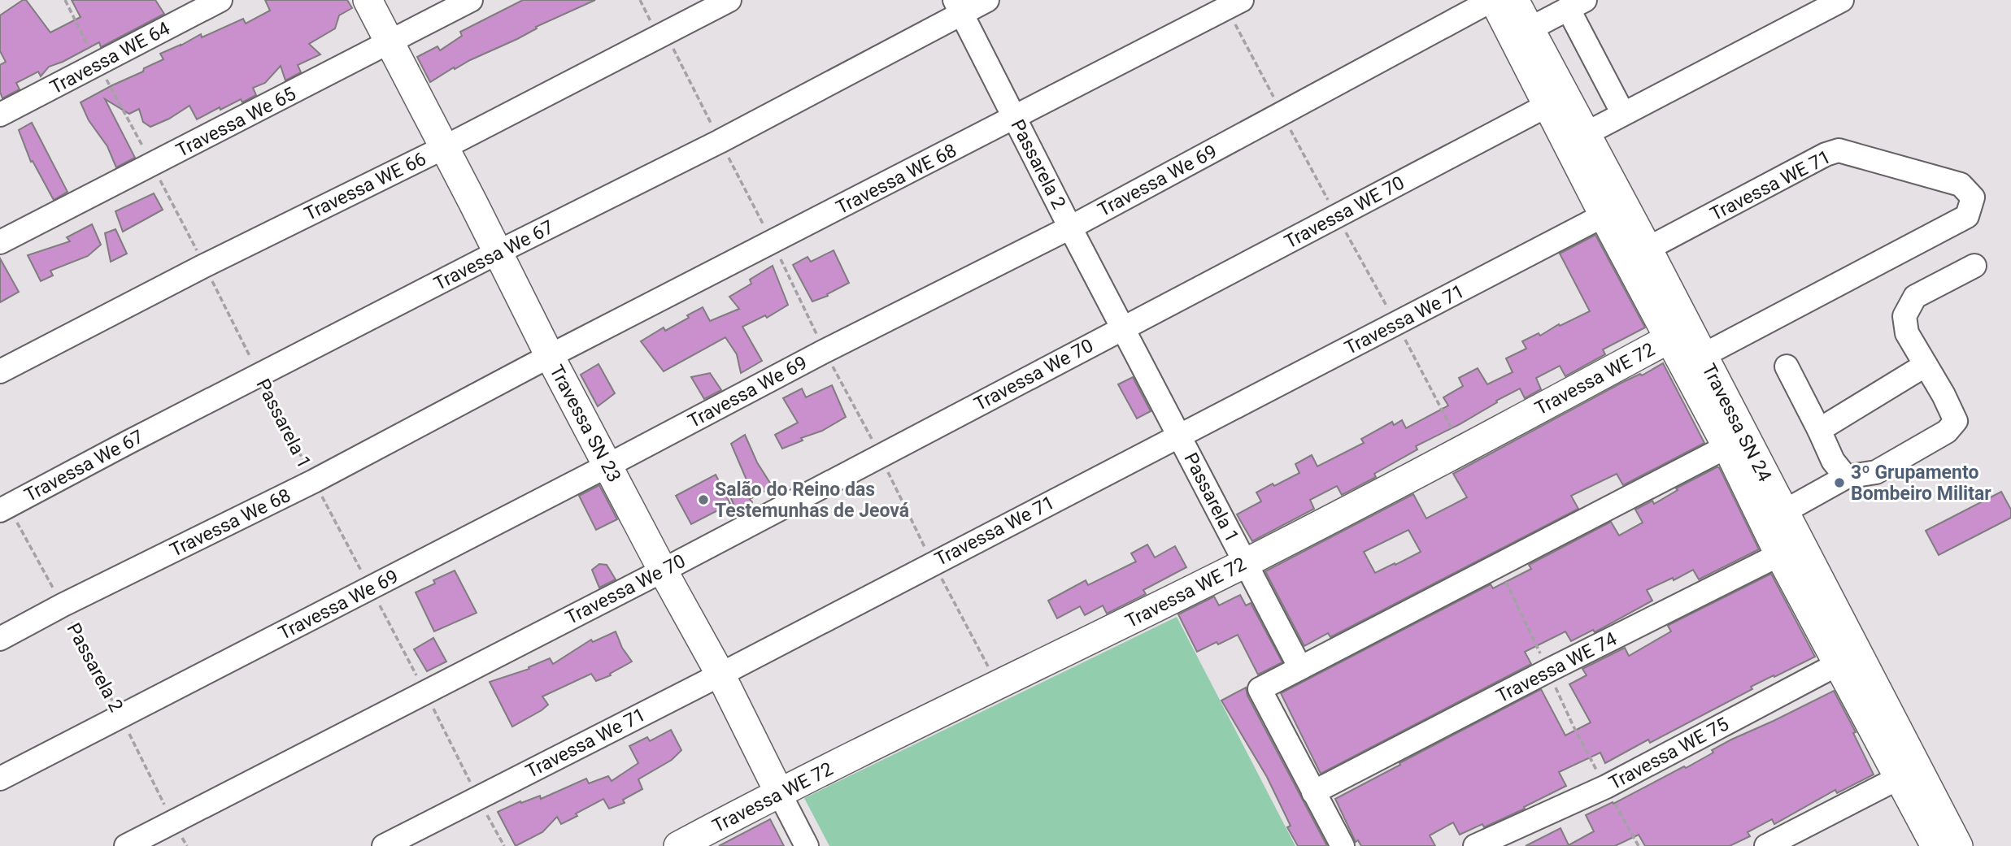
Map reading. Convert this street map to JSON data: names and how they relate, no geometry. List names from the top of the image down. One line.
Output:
{"streets":{"main road":["Travessa WE 72","Travessa SN 24","Travessa SN 23"],"street":["Travessa WE 64","Travessa We 65","Passarela 2","Travessa WE 68","Travessa We 69","Travessa WE 71","Travessa WE 66","Travessa WE 70","Travessa We 67","Travessa We 71","Travessa We 70","Passarela 1","Travessa We 68","Travessa WE 74","Travessa WE 75"]},"crossings":[["Travessa WE 64","Passarela 1"],["Travessa We 65","Passarela 1"],["Travessa We 65","Travessa SN 23"],["Passarela 2","Travessa WE 68"],["Passarela 2","Travessa We 69"],["Passarela 2","Travessa WE 70"],["Passarela 2","Travessa We 67"],["Passarela 2","Travessa We 70"],["Passarela 2","Passarela 1"],["Passarela 2","Travessa We 68"],["Travessa WE 68","Travessa SN 23"],["Travessa WE 68","Travessa We 68"],["Travessa We 69","Travessa SN 24"],["Travessa We 69","Passarela 1"],["Travessa We 69","Travessa SN 23"],["Travessa WE 71","Travessa SN 24"],["Travessa WE 66","Passarela 1"],["Travessa WE 66","Travessa SN 23"],["Travessa WE 70","Travessa We 70"],["Travessa WE 70","Travessa SN 24"],["Travessa WE 70","Passarela 1"],["Travessa We 67","Passarela 1"],["Travessa We 67","Travessa SN 23"],["Travessa We 71","Travessa SN 24"],["Travessa We 71","Passarela 1"],["Travessa We 71","Travessa SN 23"],["Travessa We 70","Passarela 1"],["Travessa We 70","Travessa SN 23"],["Travessa WE 72","Travessa SN 24"],["Travessa WE 72","Passarela 1"],["Travessa WE 72","Travessa SN 23"],["Travessa SN 24","Travessa WE 74"],["Travessa SN 24","Travessa WE 75"],["Passarela 1","Travessa We 68"],["Travessa SN 23","Travessa We 68"]],"places":["3º Grupamento Bombeiro Militar","Salão do Reino das Testemunhas de Jeová"]}
